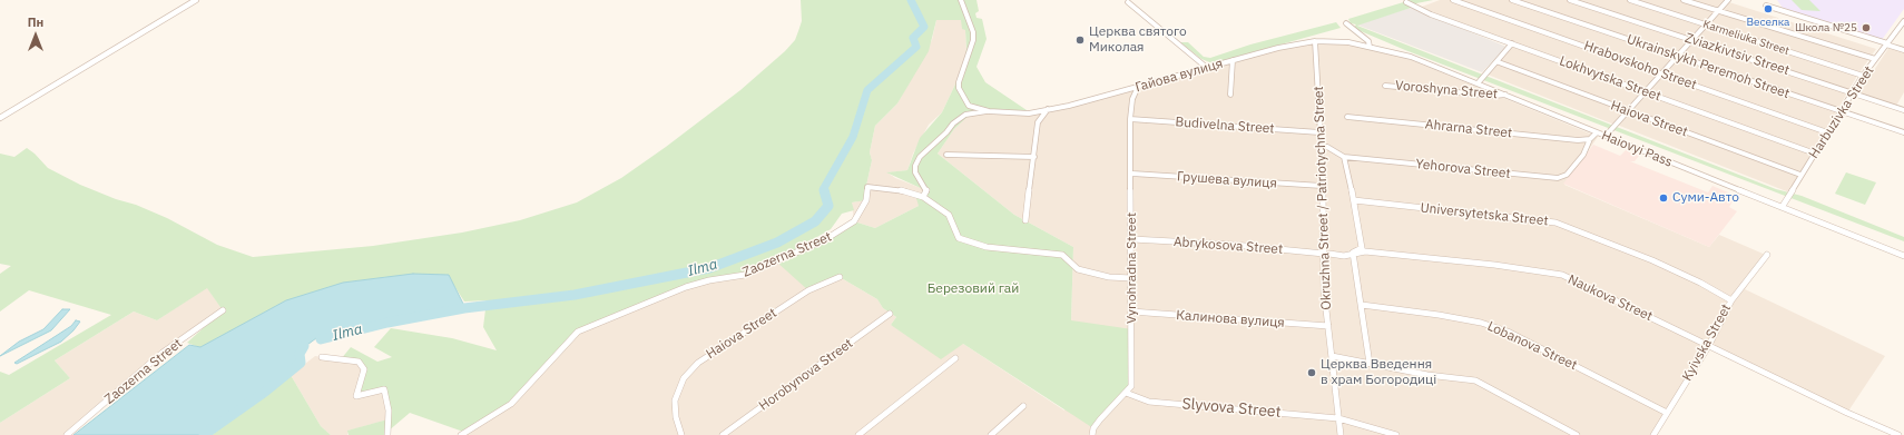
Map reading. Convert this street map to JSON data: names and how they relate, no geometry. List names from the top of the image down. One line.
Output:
{"streets":{"street":["Karmeliuka Street","Zviazkivtsiv Street","Hrabovskoho Street","Ukrainskykh Peremoh Street","Гайова вулиця","Lokhvytska Street","Voroshyna Street","Harbuzivka Street","Haiova Street","Budivelna Street","Ahrarna Street","Haiovyi Pass","Yehorova Street","Грушева вулиця","Okruzhna Street / Patriotychna Street","Universytetska Street","Abrykosova Street","Zaozerna Street","Vynohradna Street","Naukova Street","Калинова вулиця","Kyivska Street","Lobanova Street","Horobynova Street","Slyvova Street"]},"crossings":[["Karmeliuka Street","Harbuzivka Street"],["Zviazkivtsiv Street","Harbuzivka Street"],["Hrabovskoho Street","Harbuzivka Street"],["Ukrainskykh Peremoh Street","Harbuzivka Street"],["Гайова вулиця","Haiovyi Pass"],["Гайова вулиця","Okruzhna Street / Patriotychna Street"],["Гайова вулиця","Vynohradna Street"],["Lokhvytska Street","Harbuzivka Street"],["Voroshyna Street","Haiovyi Pass"],["Harbuzivka Street","Haiova Street"],["Harbuzivka Street","Haiovyi Pass"],["Budivelna Street","Okruzhna Street / Patriotychna Street"],["Budivelna Street","Vynohradna Street"],["Ahrarna Street","Yehorova Street"],["Haiovyi Pass","Yehorova Street"],["Yehorova Street","Okruzhna Street / Patriotychna Street"],["Грушева вулиця","Okruzhna Street / Patriotychna Street"],["Грушева вулиця","Vynohradna Street"],["Okruzhna Street / Patriotychna Street","Abrykosova Street"],["Okruzhna Street / Patriotychna Street","Калинова вулиця"],["Okruzhna Street / Patriotychna Street","Slyvova Street"],["Universytetska Street","Kyivska Street"],["Abrykosova Street","Vynohradna Street"],["Abrykosova Street","Naukova Street"],["Vynohradna Street","Калинова вулиця"],["Vynohradna Street","Slyvova Street"],["Naukova Street","Kyivska Street"],["Kyivska Street","Lobanova Street"]],"water":["Ilma"],"parks":["Березовий гай"],"places":["Веселка","Школа №25","Церква святого Миколая","Суми-Авто","Церква Введення в храм Богородиці"],"north":"top"}
